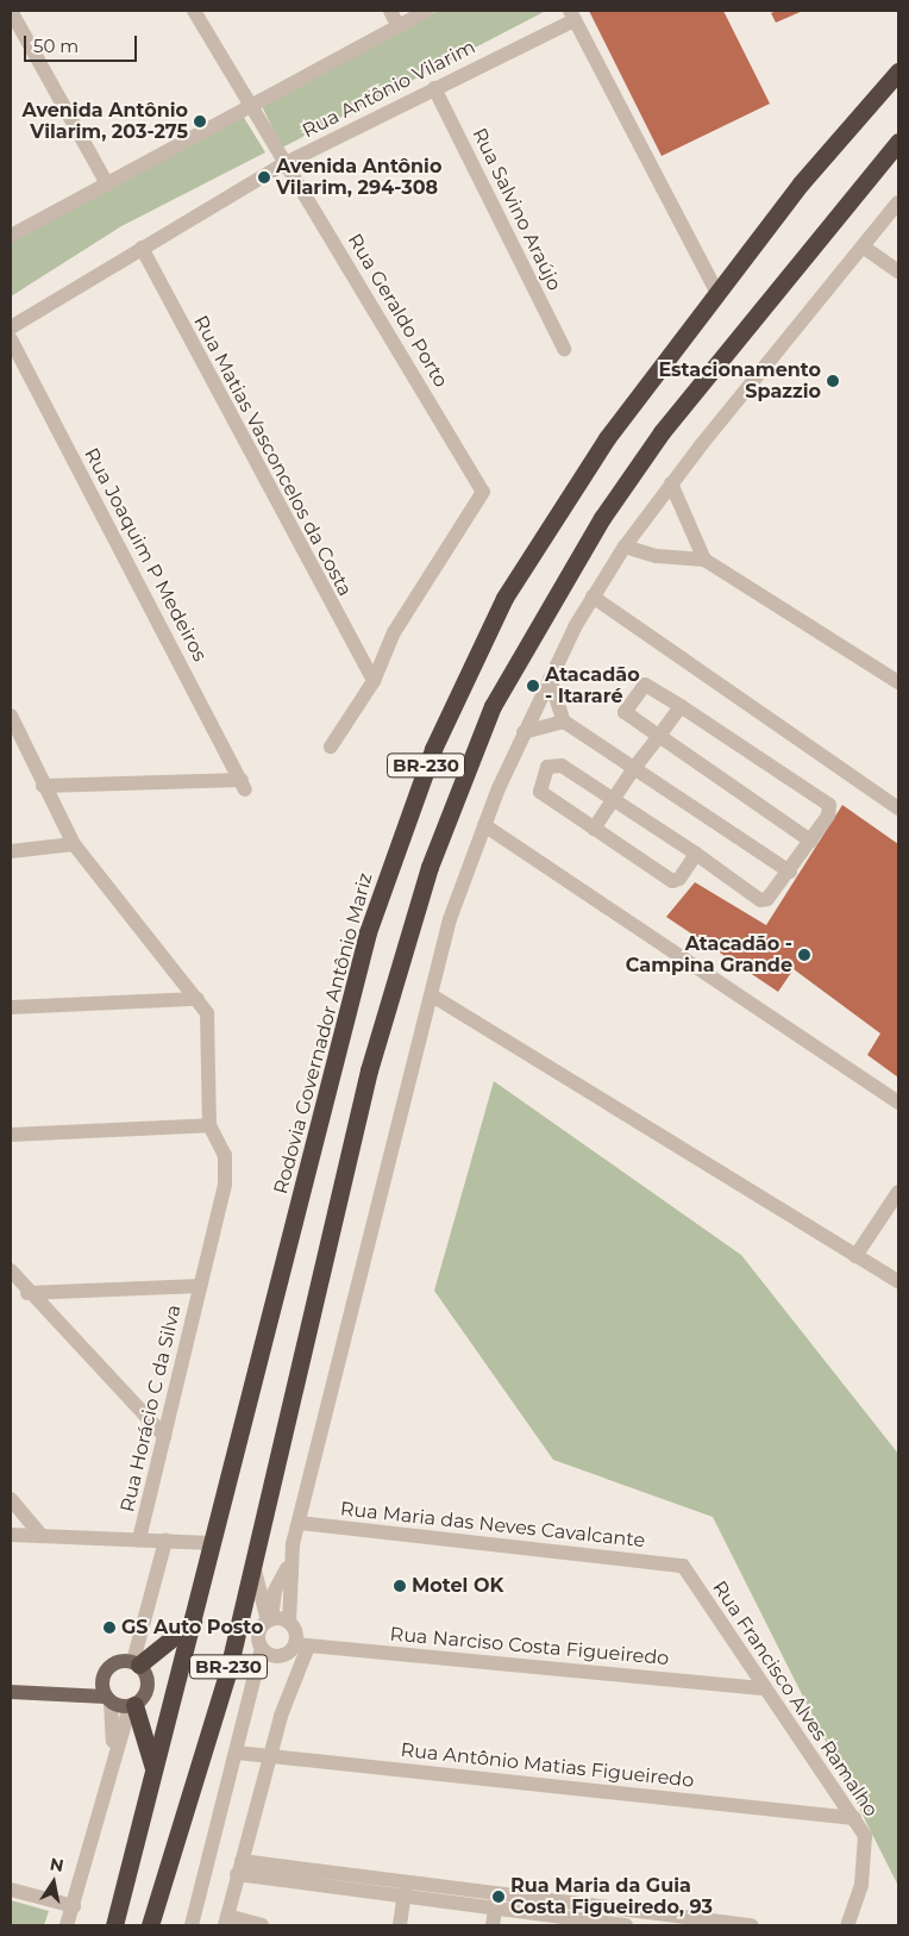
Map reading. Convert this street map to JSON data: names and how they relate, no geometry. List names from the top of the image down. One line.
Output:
{"streets":{"highway":["BR-230","Rodovia Governador Antônio Mariz"],"street":["Rua Antônio Vilarim","Rua Salvino Araújo","Rua Geraldo Porto","Rua Matias Vasconcelos da Costa","Rua Joaquim P Medeiros","Rua Horácio C da Silva","Rua Maria das Neves Cavalcante","Rua Narciso Costa Figueiredo","Rua Francisco Alves Ramalho","Rua Antônio Matias Figueiredo"]},"crossings":[["Rua Antônio Vilarim","Rua Salvino Araújo"],["Rua Antônio Vilarim","Rua Geraldo Porto"],["Rua Antônio Vilarim","Rua Matias Vasconcelos da Costa"],["Rua Geraldo Porto","Rua Matias Vasconcelos da Costa"],["BR-230","Rua Antônio Matias Figueiredo"],["Rua Maria das Neves Cavalcante","Rua Francisco Alves Ramalho"],["Rua Narciso Costa Figueiredo","Rua Francisco Alves Ramalho"],["Rua Francisco Alves Ramalho","Rua Antônio Matias Figueiredo"]],"places":["Avenida Antônio Vilarim, 203-275","Avenida Antônio Vilarim, 294-308","Estacionamento Spazzio","Atacadão - Itararé","Atacadão - Campina Grande","Motel OK","GS Auto Posto","Rua Maria da Guia Costa Figueiredo, 93"],"scale_bar":"50 m","north":"top"}
